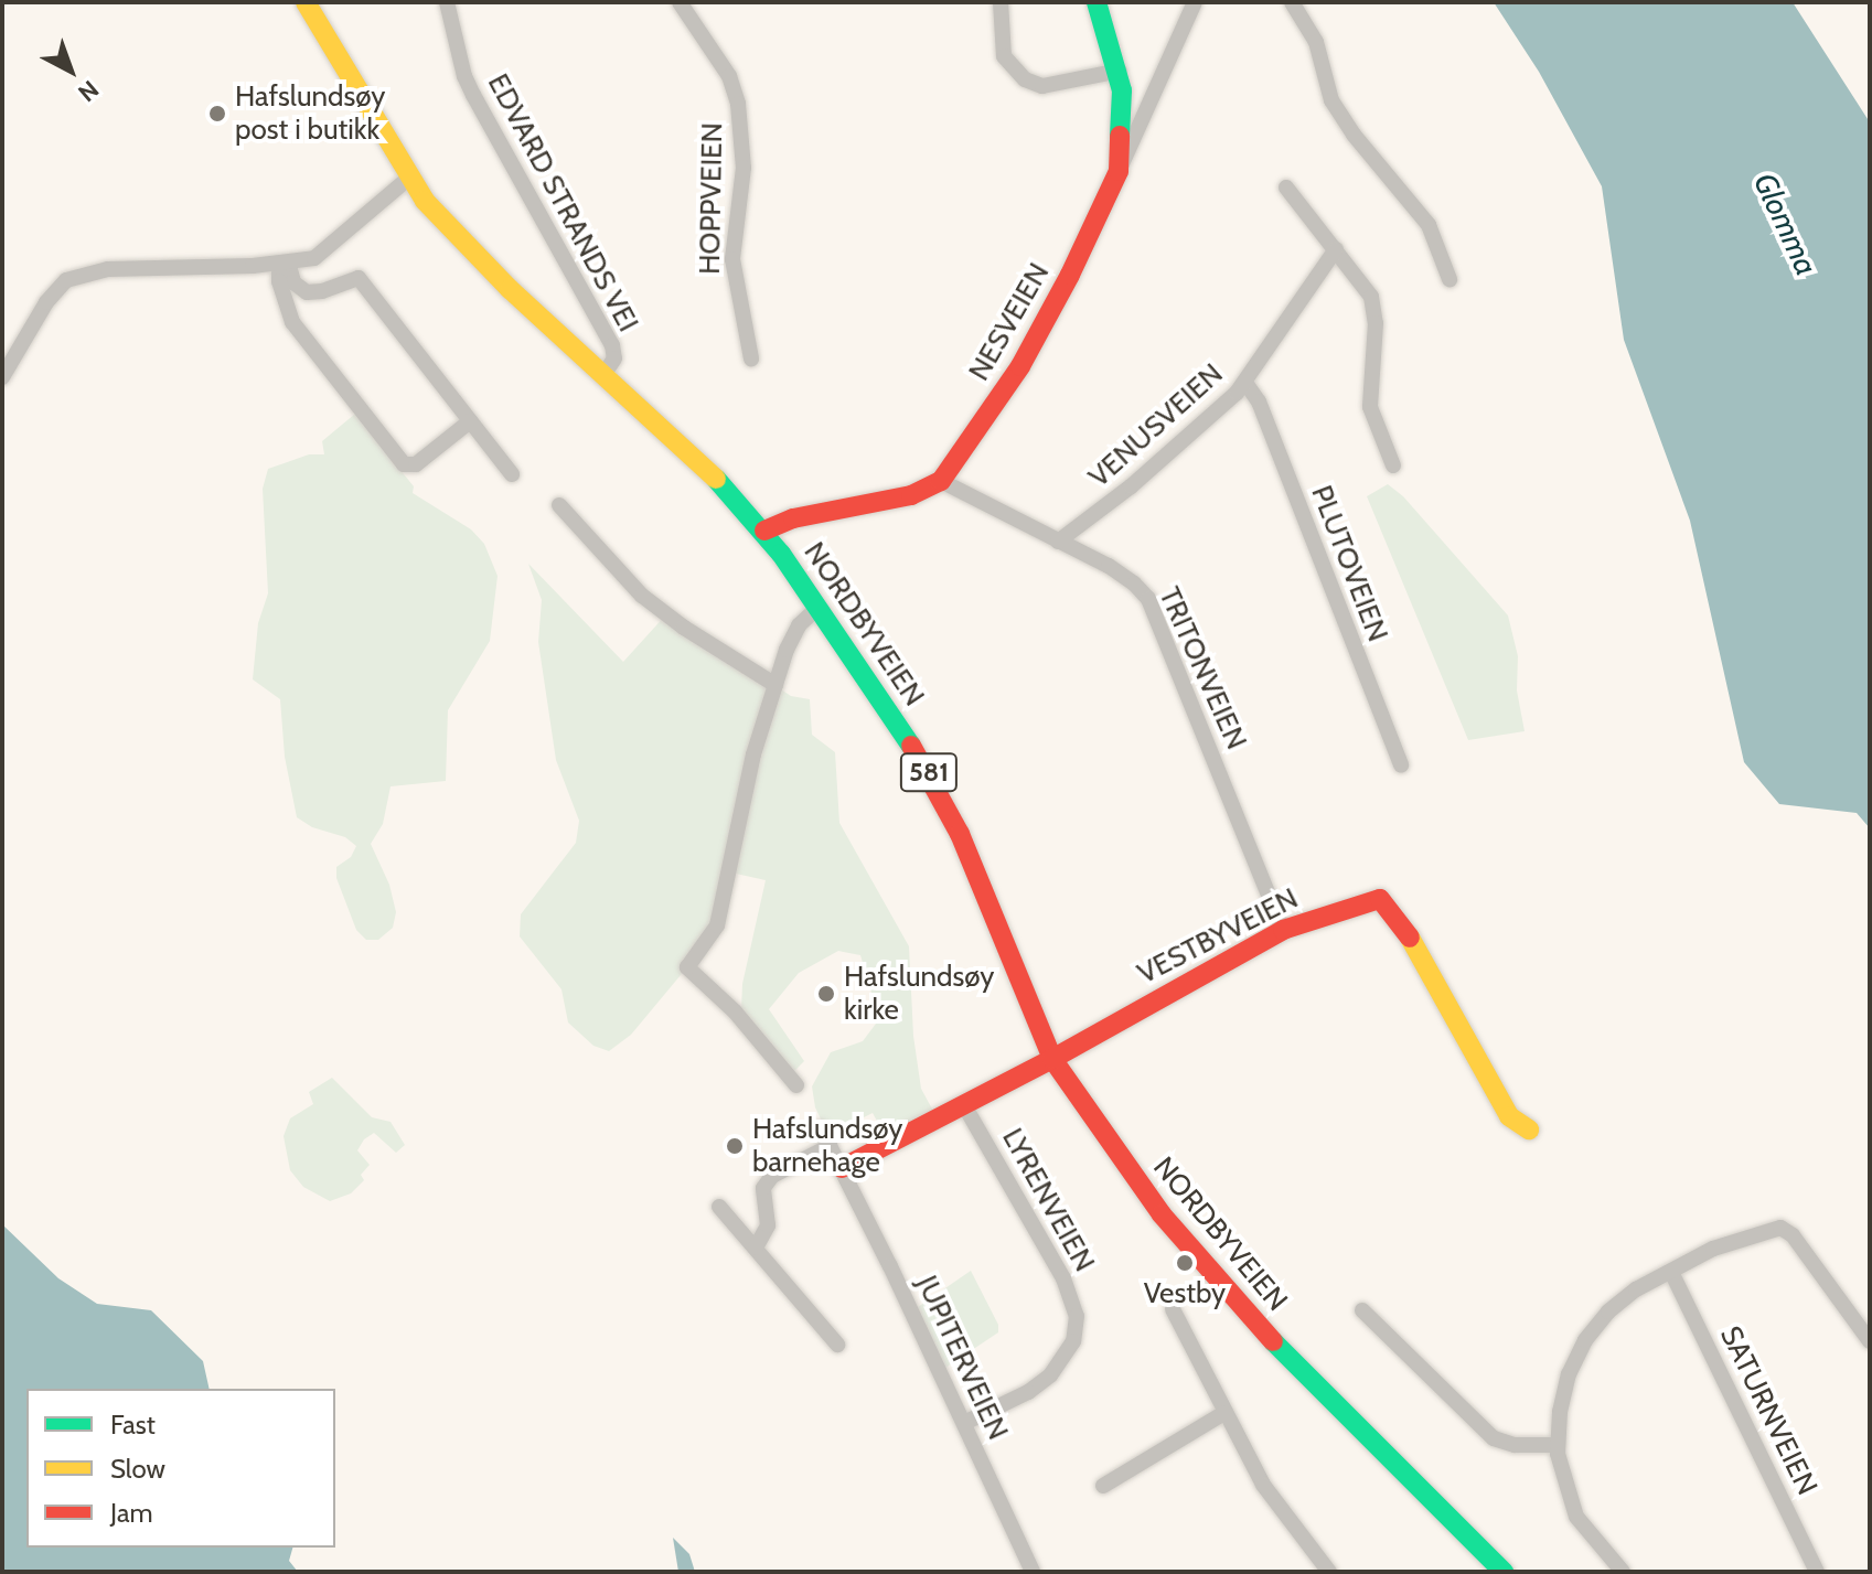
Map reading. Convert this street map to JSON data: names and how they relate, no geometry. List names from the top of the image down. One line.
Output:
{"streets":{"main road":["NESVEIEN","NORDBYVEIEN","581","VESTBYVEIEN"],"street":["HOPPVEIEN","EDVARD STRANDS VEI","VENUSVEIEN","PLUTOVEIEN","TRITONVEIEN","LYRENVEIEN","JUPITERVEIEN","SATURNVEIEN"]},"crossings":[["EDVARD STRANDS VEI","NORDBYVEIEN"],["NESVEIEN","TRITONVEIEN"],["VENUSVEIEN","PLUTOVEIEN"],["VENUSVEIEN","TRITONVEIEN"],["NORDBYVEIEN","VESTBYVEIEN"],["TRITONVEIEN","VESTBYVEIEN"],["VESTBYVEIEN","LYRENVEIEN"],["VESTBYVEIEN","JUPITERVEIEN"],["LYRENVEIEN","JUPITERVEIEN"]],"water":["Glomma"],"places":["Hafslundsøy post i butikk","Hafslundsøy kirke","Hafslundsøy barnehage","Vestby"],"legend":["Fast","Slow","Jam"],"north":"bottom right"}
